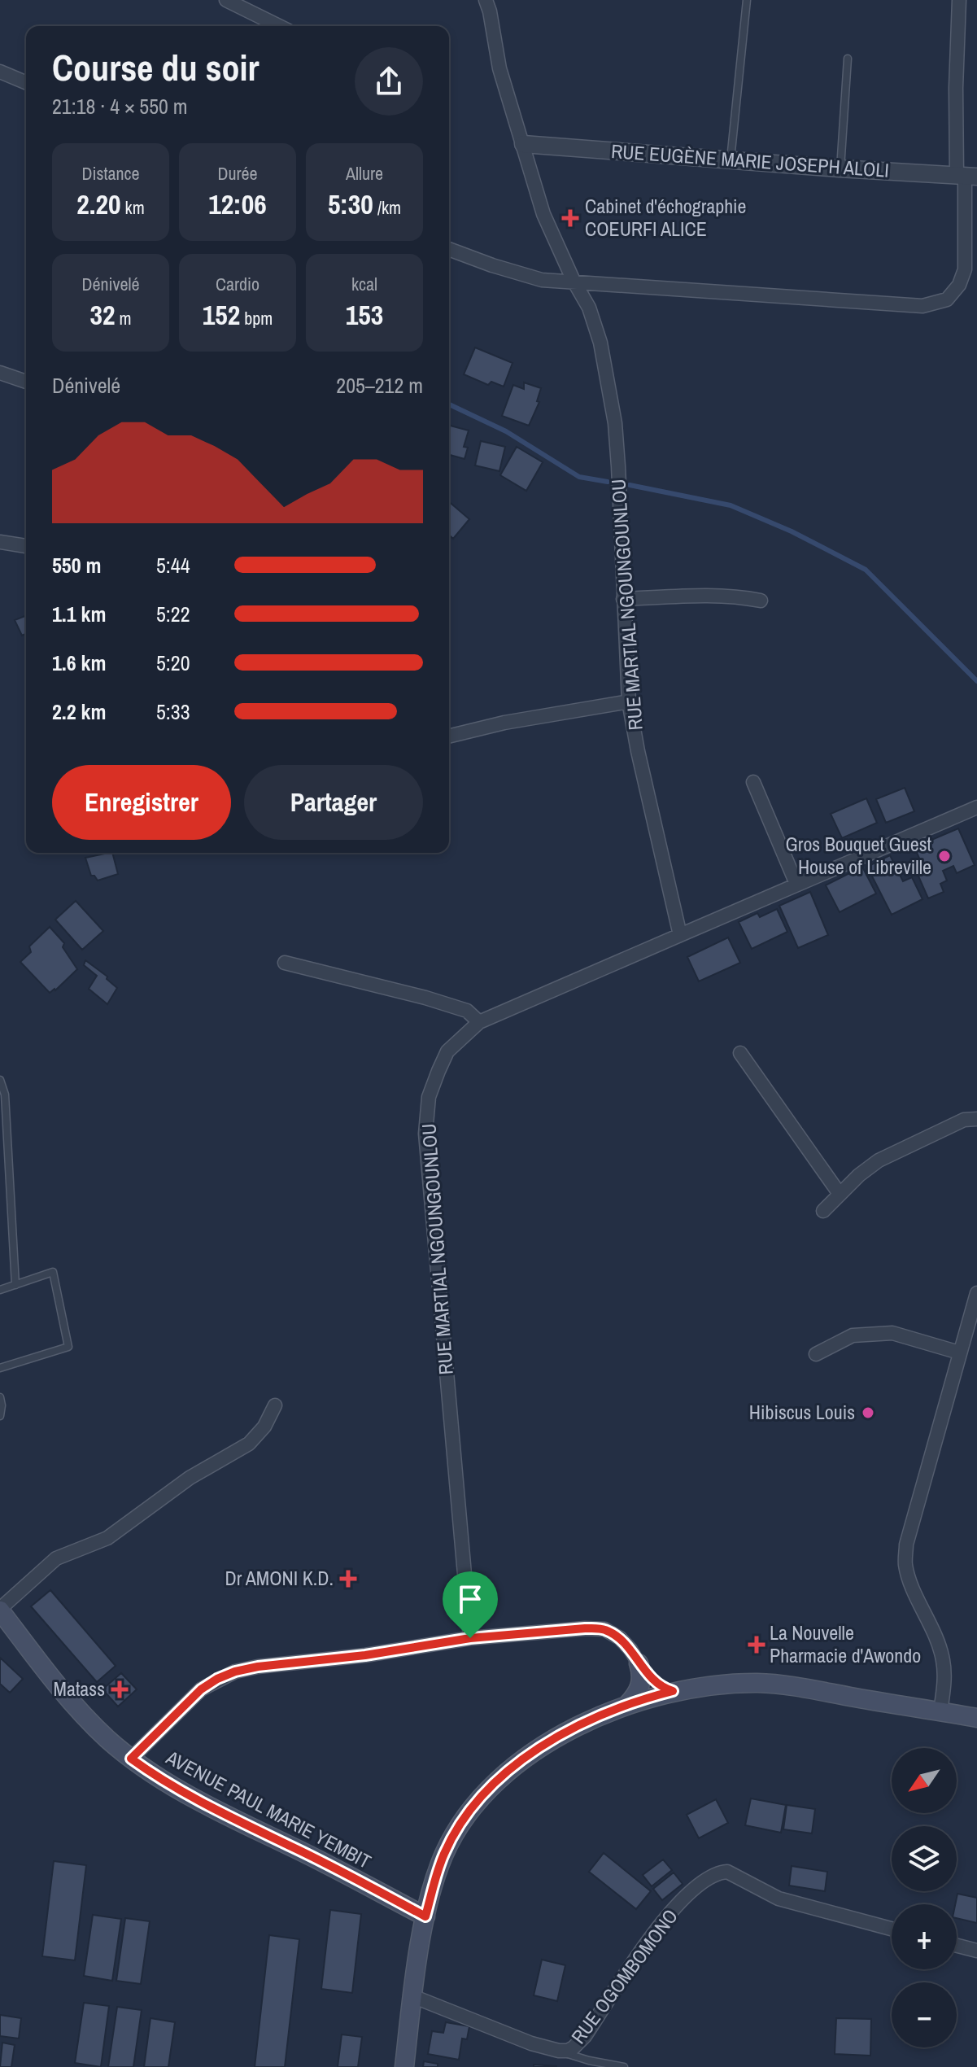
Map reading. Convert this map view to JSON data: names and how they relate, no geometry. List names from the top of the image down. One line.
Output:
{"streets":{"main road":["AVENUE PAUL MARIE YEMBIT"],"street":["RUE EUGÈNE MARIE JOSEPH ALOLI","RUE MARTIAL NGOUNGOUNLOU","RUE OGOMBOMONO"]},"crossings":[["RUE EUGÈNE MARIE JOSEPH ALOLI","RUE MARTIAL NGOUNGOUNLOU"]],"places":{"health":["Cabinet d'échographie COEURFI ALICE","Dr AMONI K.D.","La Nouvelle Pharmacie d'Awondo","Matass"],"other":["Gros Bouquet Guest House of Libreville","Hibiscus Louis"]},"north":"bottom left","page":{"heading":["Course du soir","21:18 · 4 × 550 m"],"stats":[["Distance","2.20 km"],["Durée","12:06"],["Allure","5:30 /km"],["Dénivelé","32 m"],["Cardio","152 bpm"],["kcal","153"]],"chart":["Dénivelé","205–212 m"],"list":[{"name":"550 m","note":"5:44"},{"name":"1.1 km","note":"5:22"},{"name":"1.6 km","note":"5:20"},{"name":"2.2 km","note":"5:33"}],"buttons":["Enregistrer","Partager"],"map_buttons":["+","−"]}}
